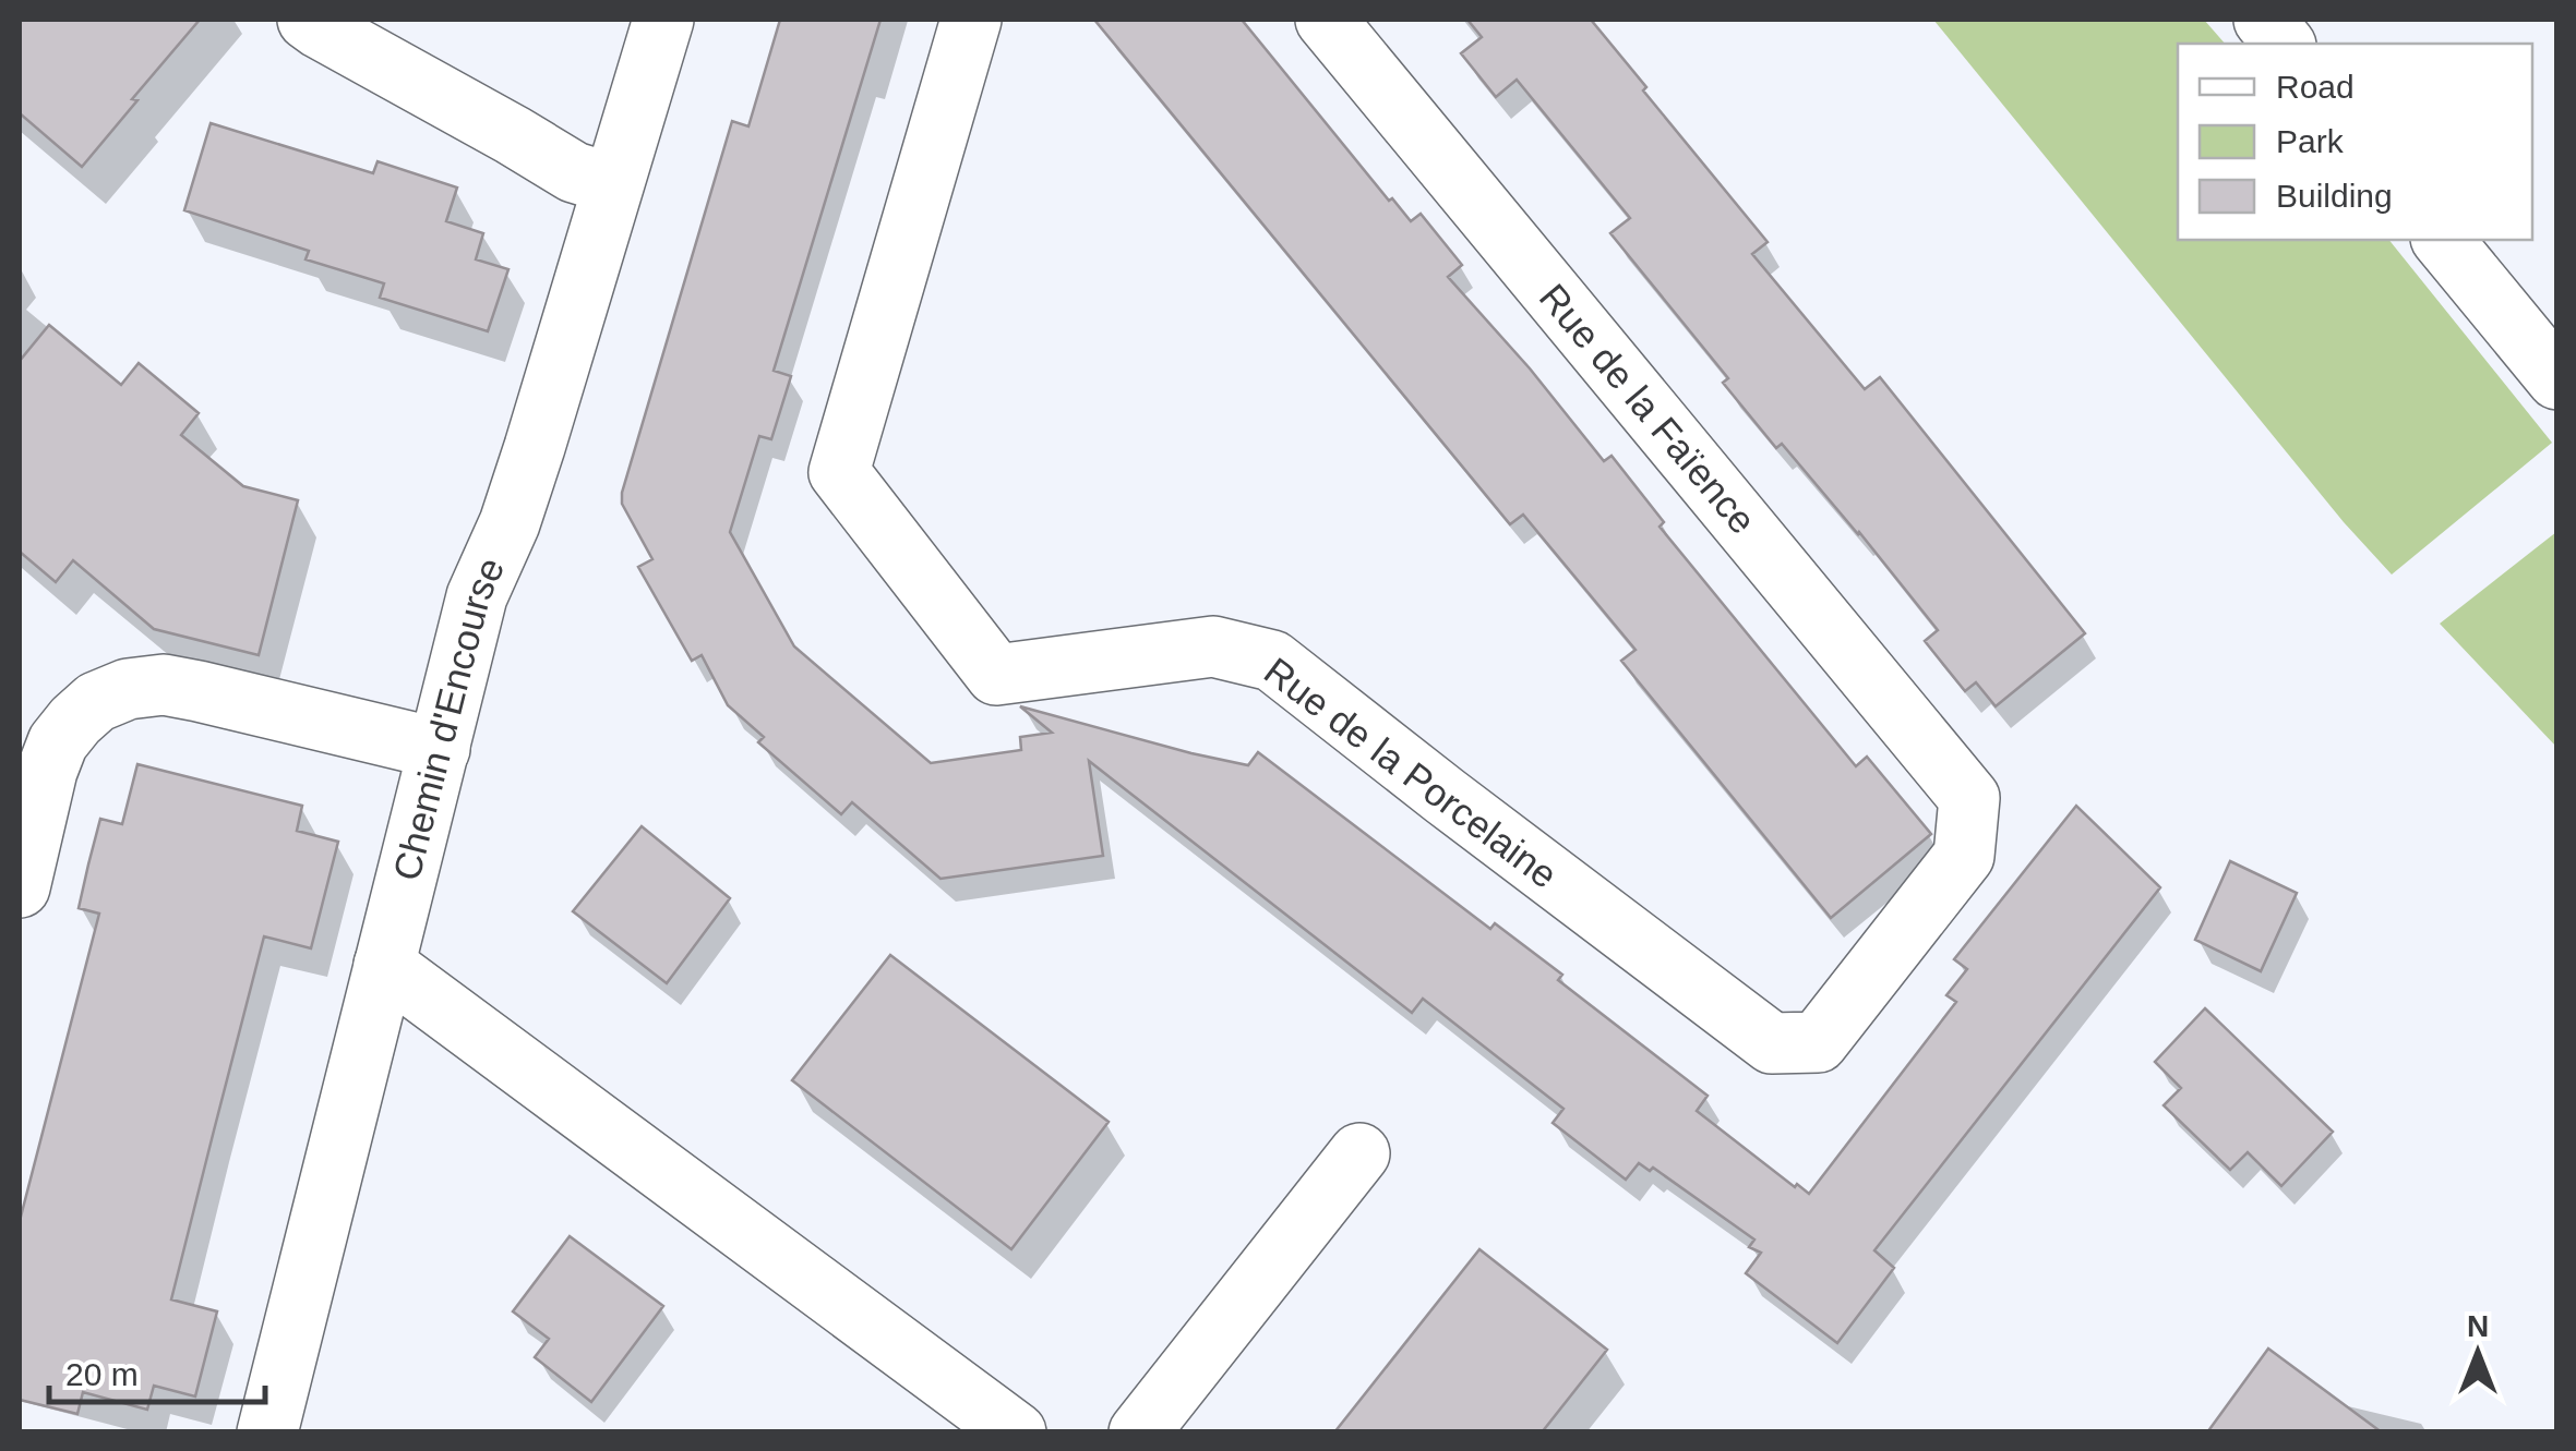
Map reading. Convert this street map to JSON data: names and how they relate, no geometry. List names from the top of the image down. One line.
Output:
{"streets":{"street":["Rue de la Faïence","Chemin d'Encourse","Rue de la Porcelaine"]},"crossings":[["Rue de la Faïence","Rue de la Porcelaine"]],"legend":["Road","Park","Building"],"scale_bar":"20 m","north":"top"}
